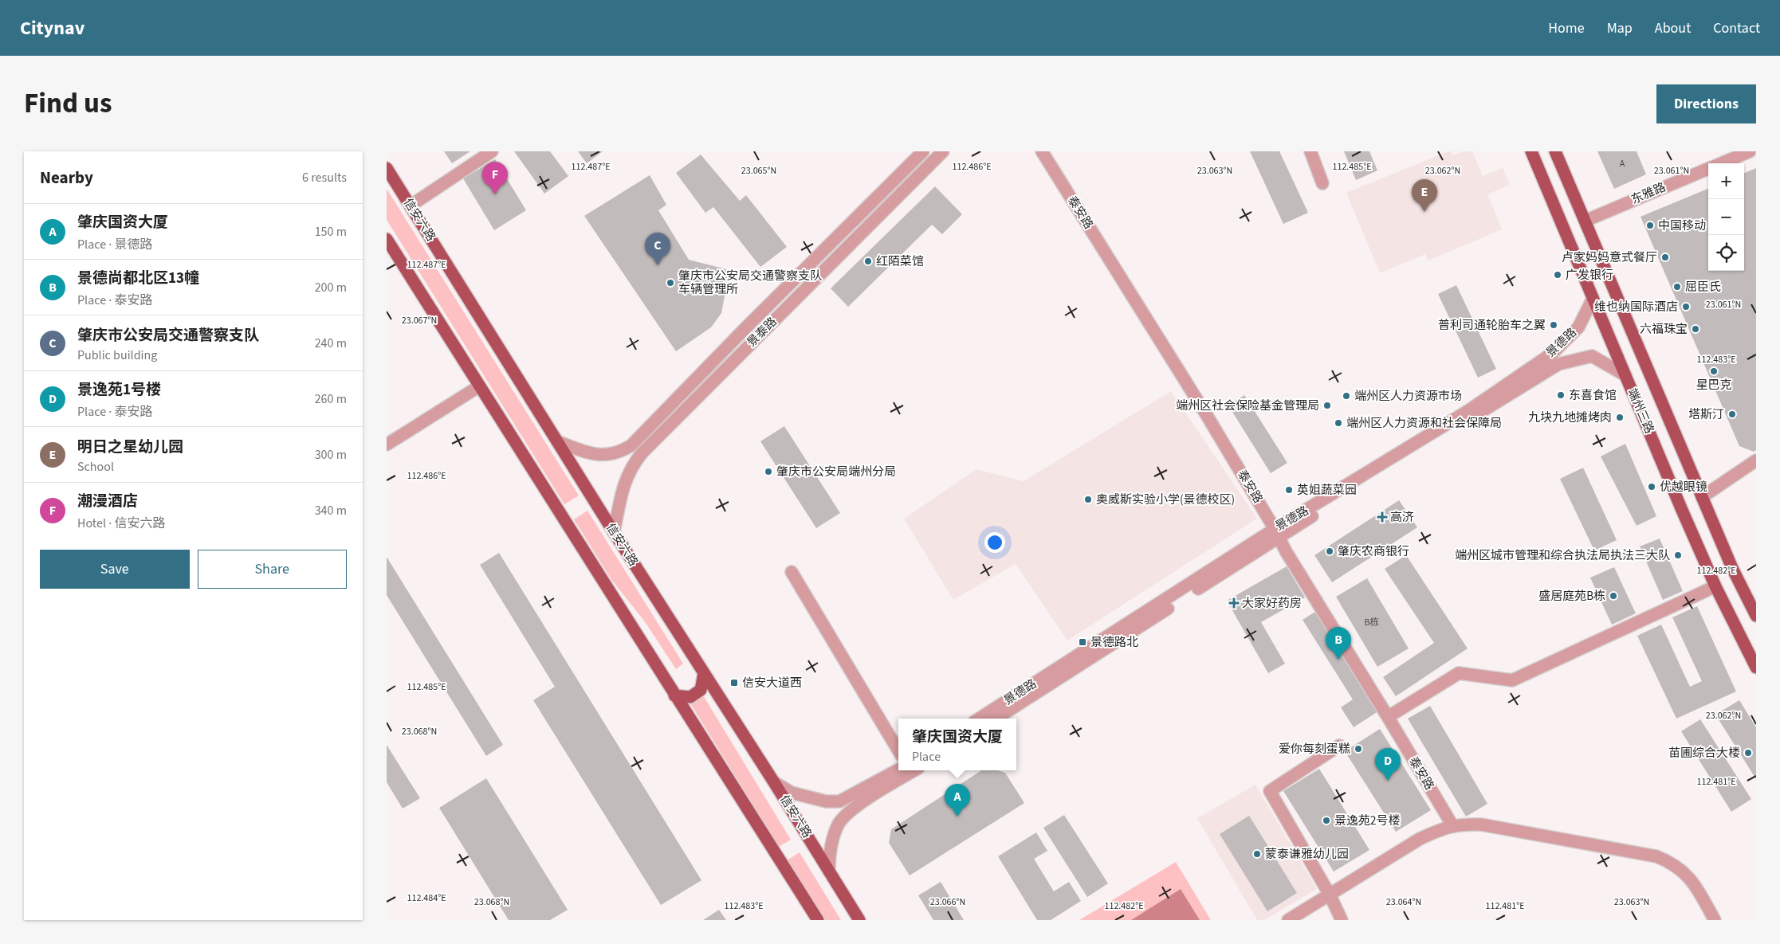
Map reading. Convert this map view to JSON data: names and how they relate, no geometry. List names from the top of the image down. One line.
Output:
{"streets":{"main road":["信安六路","端州三路"],"street":["东雅路","泰安路","景泰路","景德路"]},"crossings":[["东雅路","端州三路"],["泰安路","景德路"],["信安六路","景泰路"],["景德路","端州三路"]],"places":{"other":["中国移动","卢家妈妈意式餐厅","红陌菜馆","广发银行","肇庆市公安局交通警察支队 车辆管理所","屈臣氏","维也纳国际酒店","普利司通轮胎车之翼","六福珠宝","星巴克","东喜食馆","端州区人力资源市场","端州区社会保险基金管理局","塔斯汀","九块九地摊烤肉","端州区人力资源和社会保障局","肇庆市公安局端州分局","优越眼镜","英姐蔬菜园","奥威斯实验小学(景德校区)","肇庆农商银行","端州区城市管理和综合执法局执法三大队","盛居庭苑B栋","爱你每刻蛋糕","苗圃综合大楼","景逸苑2号楼","蒙泰谦雅幼儿园"],"health":["高济","大家好药房"],"transit":["景德路北","信安大道西"]},"house_numbers":["A","B栋"],"page":{"header":"Citynav","nav":["Home","Map","About","Contact"],"title":"Find us","buttons":["Directions",["Save","Share"]],"heading":["Nearby","6 results"],"pins":["F","E","C","B","D","A"],"map_buttons":["+","−"],"list":[{"mark":"A","name":"肇庆国资大厦","note":"Place · 景德路","value":"150 m"},{"mark":"B","name":"景德尚都北区13幢","note":"Place · 泰安路","value":"200 m"},{"mark":"C","name":"肇庆市公安局交通警察支队","note":"Public building","value":"240 m"},{"mark":"D","name":"景逸苑1号楼","note":"Place · 泰安路","value":"260 m"},{"mark":"E","name":"明日之星幼儿园","note":"School","value":"300 m"},{"mark":"F","name":"潮漫酒店","note":"Hotel · 信安六路","value":"340 m"}],"popup":["肇庆国资大厦","Place"]},"coordinates":["112.486°E","112.487°E","112.485°E","23.065°N","23.063°N","23.062°N","23.061°N","23.067°N","112.483°E","112.482°E","23.068°N","112.481°E","112.484°E","23.066°N","23.064°N"]}
